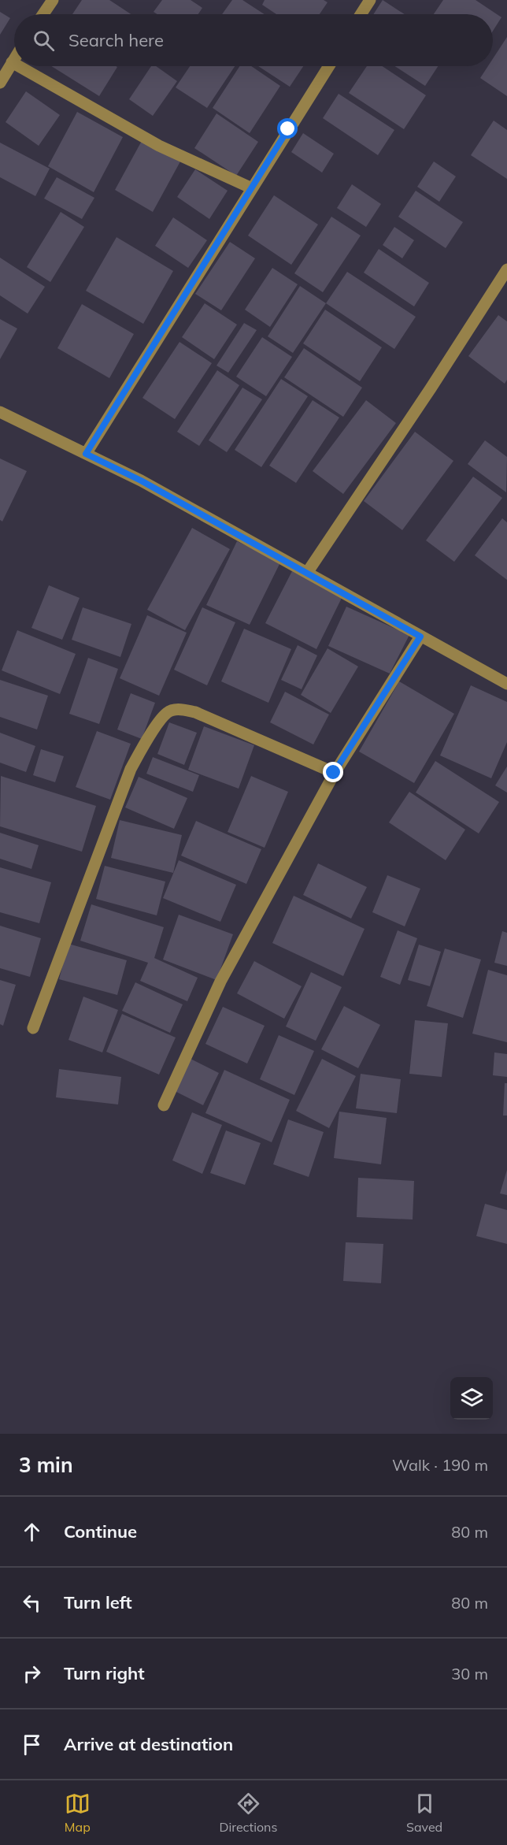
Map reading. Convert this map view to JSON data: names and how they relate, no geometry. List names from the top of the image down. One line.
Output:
{"page":{"search":"Search here","heading":["3 min","Walk · 190 m"],"list":[["Continue","80 m"],["Turn left","80 m"],["Turn right","30 m"],"Arrive at destination"],"nav":["Map","Directions","Saved"]}}
